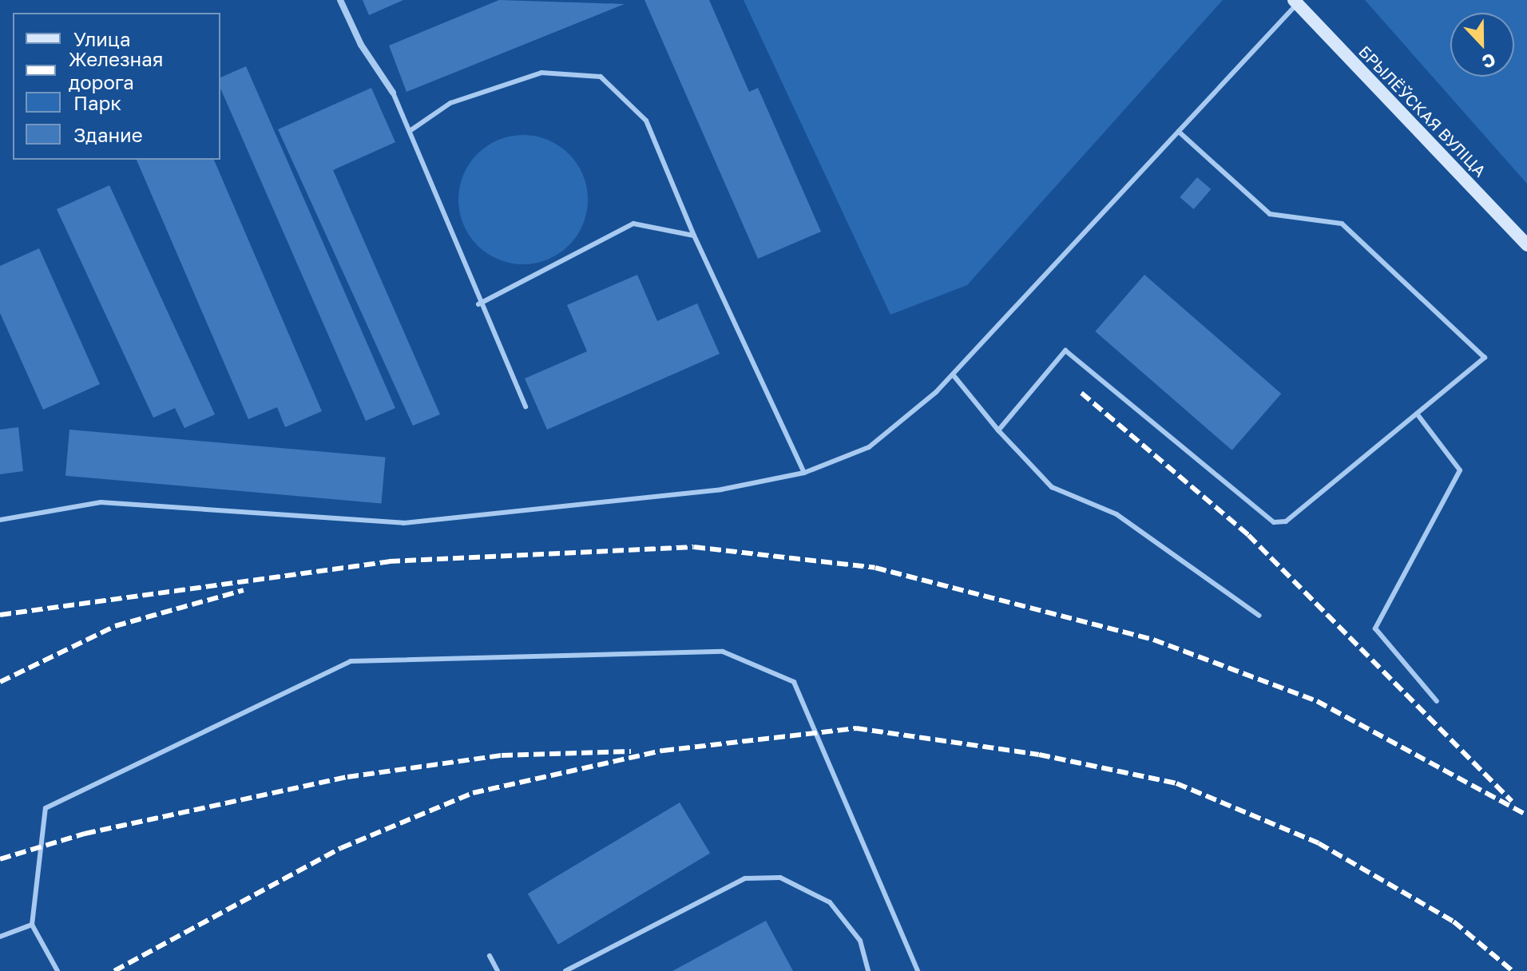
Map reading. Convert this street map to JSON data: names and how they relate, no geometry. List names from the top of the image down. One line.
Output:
{"streets":{"street":["БРЫЛЁЎСКАЯ ВУЛІЦА"]},"legend":["Улица","Железная дорога","Парк","Здание"],"north":"bottom"}
